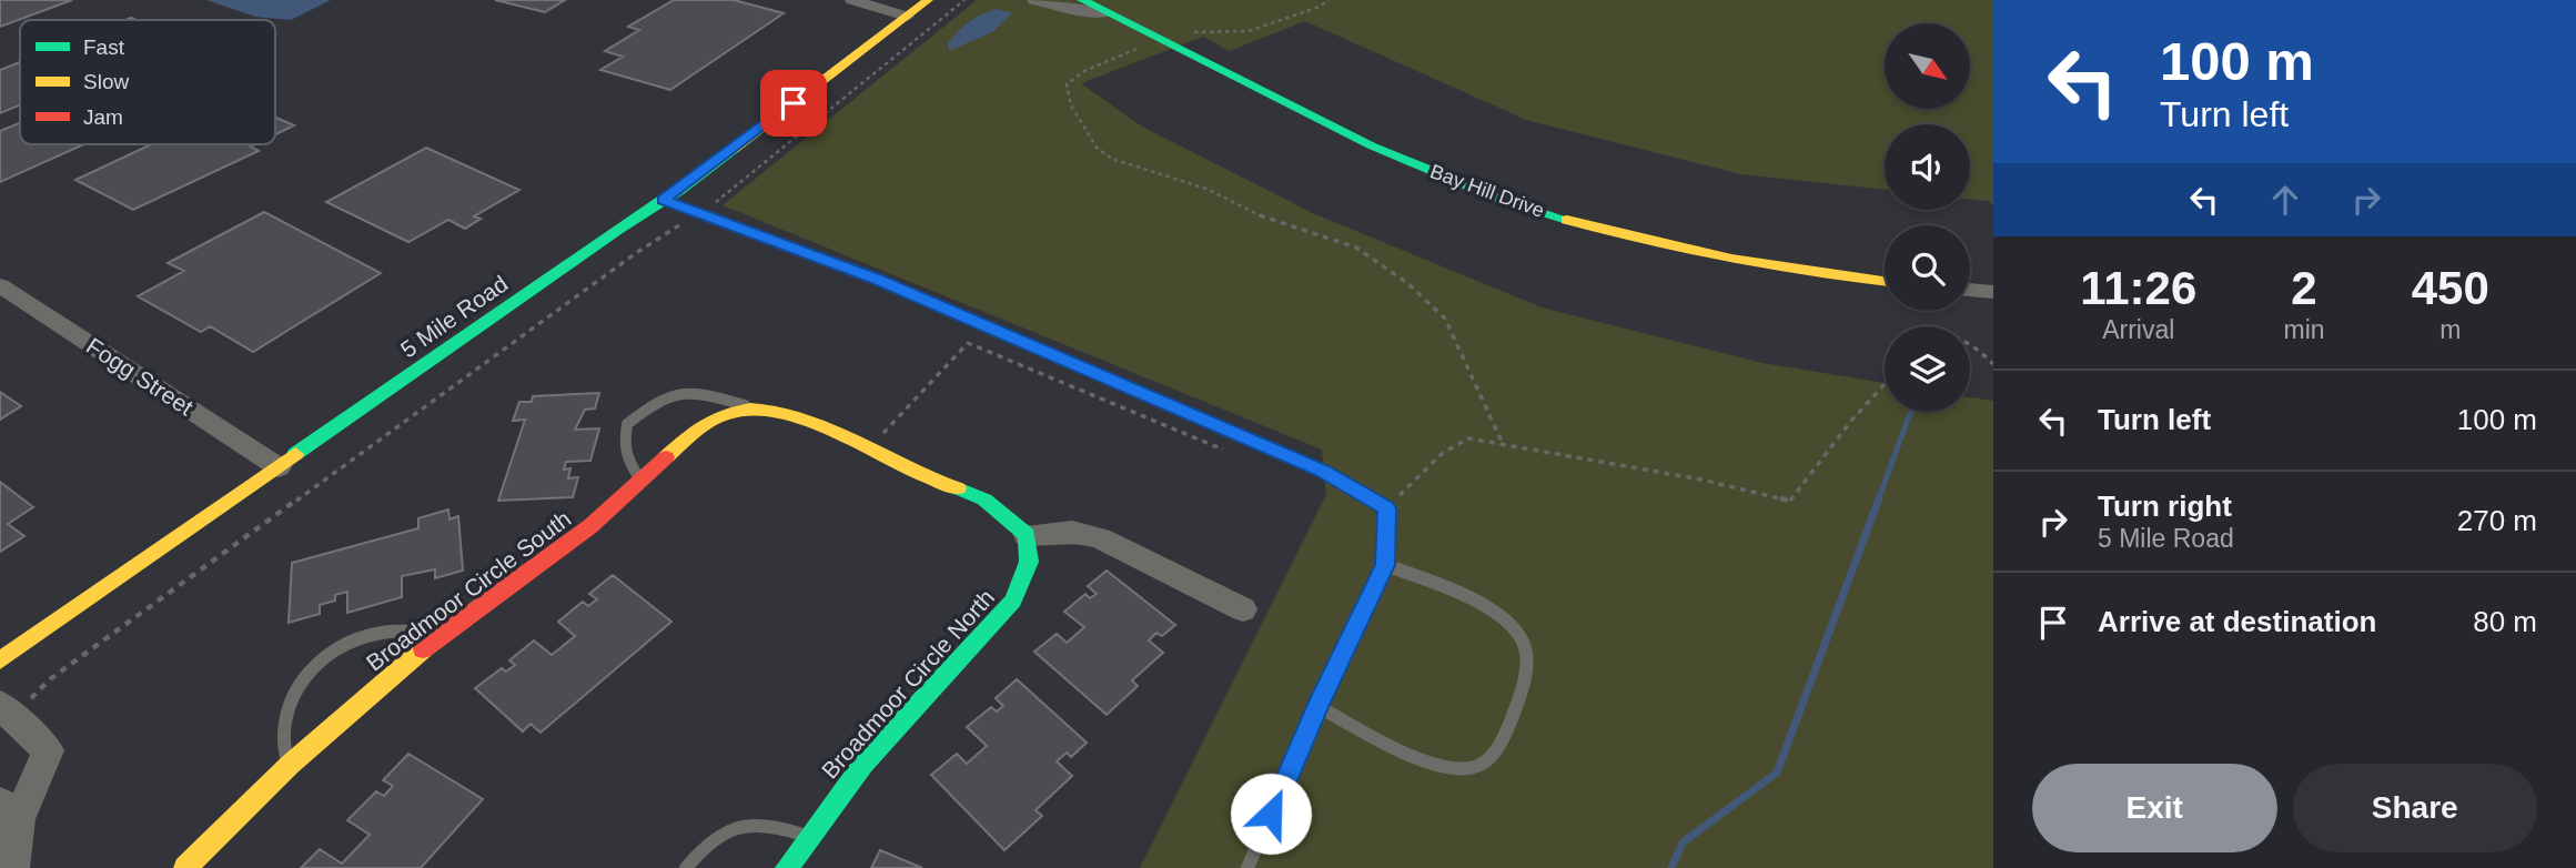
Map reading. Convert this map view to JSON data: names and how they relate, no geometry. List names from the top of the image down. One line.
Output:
{"streets":{"street":["Bay Hill Drive","5 Mile Road","Fogg Street","Broadmoor Circle South","Broadmoor Circle North"]},"crossings":[["5 Mile Road","Fogg Street"]],"legend":["Fast","Slow","Jam"],"north":"bottom right","page":{"turn":["100 m","Turn left"],"eta":["11:26","Arrival","2","min","450","m"],"list":[{"name":"Turn left","value":"100 m"},{"name":"Turn right","note":"5 Mile Road","value":"270 m"},{"name":"Arrive at destination","value":"80 m"}],"buttons":["Exit","Share"]}}
